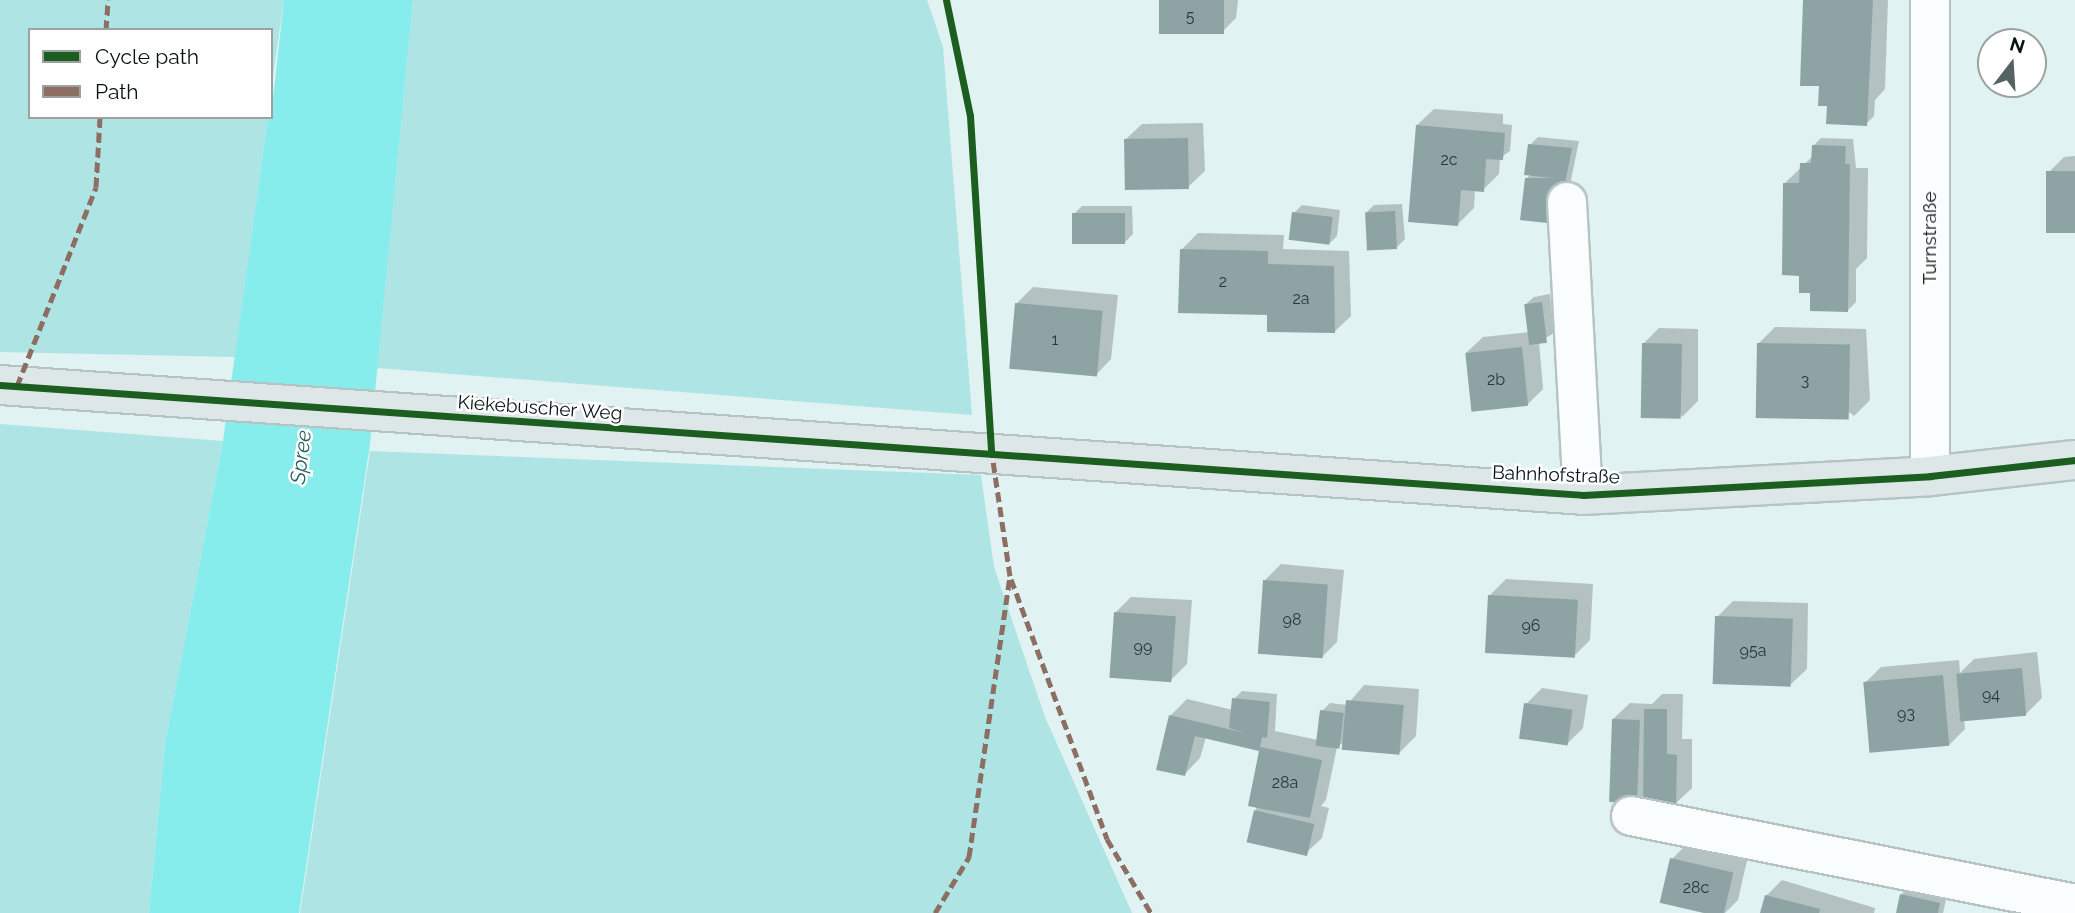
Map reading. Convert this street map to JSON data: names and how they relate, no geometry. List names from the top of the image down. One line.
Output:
{"streets":{"main road":["Kiekebuscher Weg","Bahnhofstraße"],"street":["Turnstraße"]},"crossings":[["Turnstraße","Bahnhofstraße"],["Kiekebuscher Weg","Bahnhofstraße"]],"water":["Spree"],"house_numbers":["5","2c","2","2a","1","2b","3","98","96","99","95a","94","93","28a","28c"],"legend":["Cycle path","Path"],"north":"top"}
